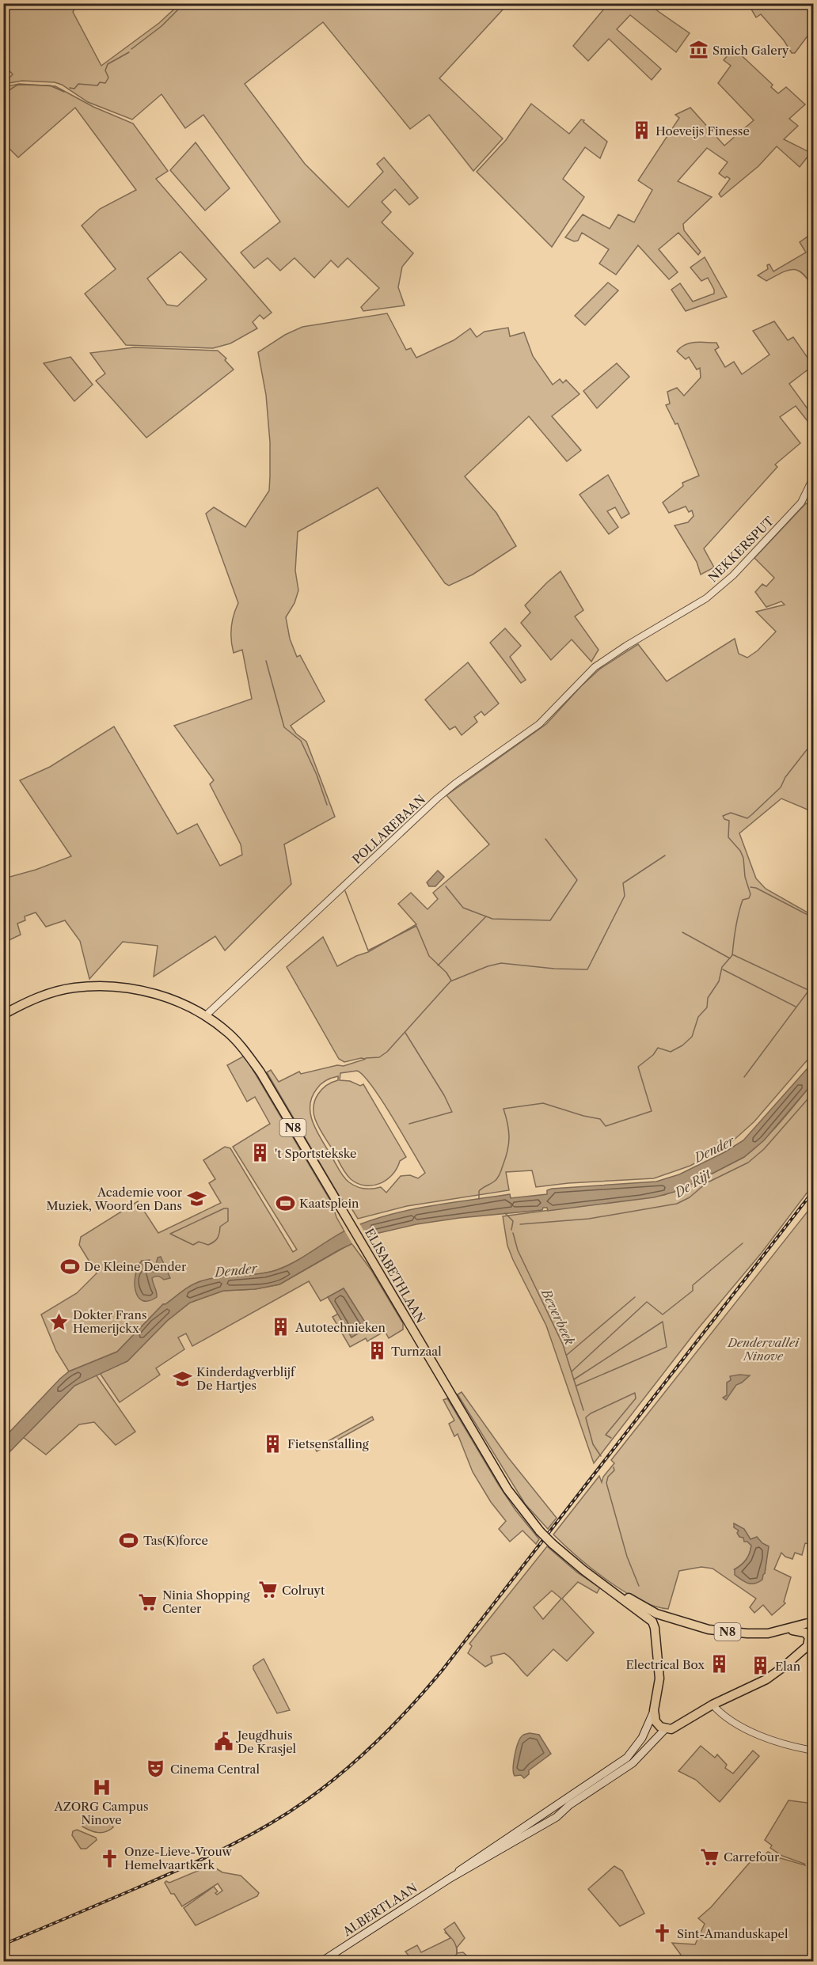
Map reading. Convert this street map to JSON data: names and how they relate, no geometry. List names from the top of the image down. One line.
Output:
{"streets":{"main road":["N8","ELISABETHLAAN","ALBERTLAAN"],"street":["NEKKERSPUT","POLLAREBAAN"]},"crossings":[["NEKKERSPUT","POLLAREBAAN"],["POLLAREBAAN","N8"],["POLLAREBAAN","ELISABETHLAAN"],["N8","ELISABETHLAAN"],["N8","ALBERTLAAN"]],"water":["Dender","De Rijt","Beverbeek"],"parks":["Dendervallei Ninove"],"places":{"museum":["Smich Galery"],"building":["Hoeveijs Finesse","'t Sportstekske","Autotechnieken","Turnzaal","Fietsenstalling","Electrical Box","Elan"],"school or university":["Academie voor Muziek, Woord en Dans","Kinderdagverblijf De Hartjes"],"sports":["Kaatsplein","De Kleine Dender","Tas(K)force"],"place":["Dokter Frans Hemerijckx"],"supermarket":["Colruyt","Ninia Shopping Center","Carrefour"],"public building":["Jeugdhuis De Krasjel"],"theatre":["Cinema Central"],"hospital":["AZORG Campus Ninove"],"church":["Onze-Lieve-Vrouw Hemelvaartkerk","Sint-Amanduskapel"]}}
